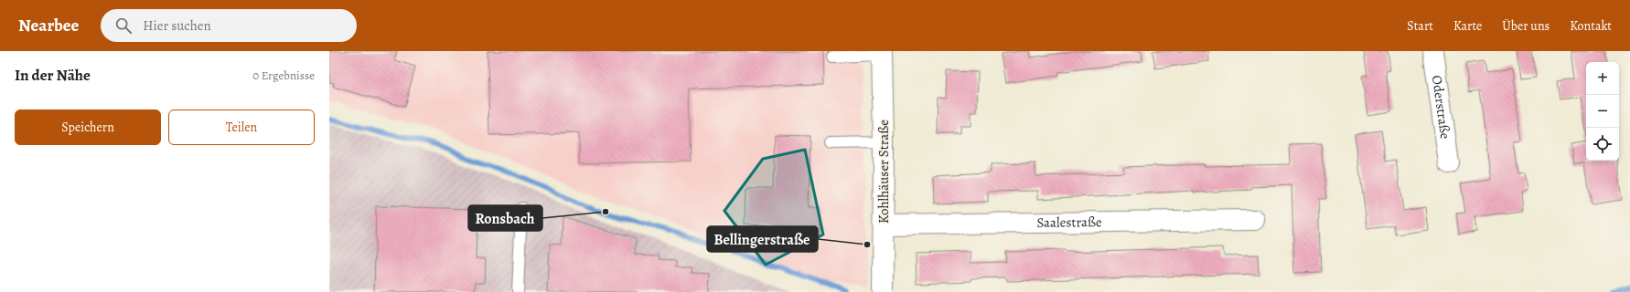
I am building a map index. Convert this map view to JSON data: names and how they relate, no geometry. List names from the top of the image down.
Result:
{
  "streets": {
    "street": ["Oderstraße", "Kohlhäuser Straße", "Saalestraße"]
  },
  "crossings": [
    ["Kohlhäuser Straße", "Saalestraße"]
  ],
  "places": ["Ronsbach", "Bellingerstraße"],
  "page": {
    "header": "Nearbee",
    "search": "Hier suchen",
    "nav": [
      "Start",
      "Karte",
      "Über uns",
      "Kontakt"
    ],
    "heading": ["In der Nähe", "0 Ergebnisse"],
    "map_buttons": ["+", "−"],
    "buttons": ["Speichern", "Teilen"]
  }
}
